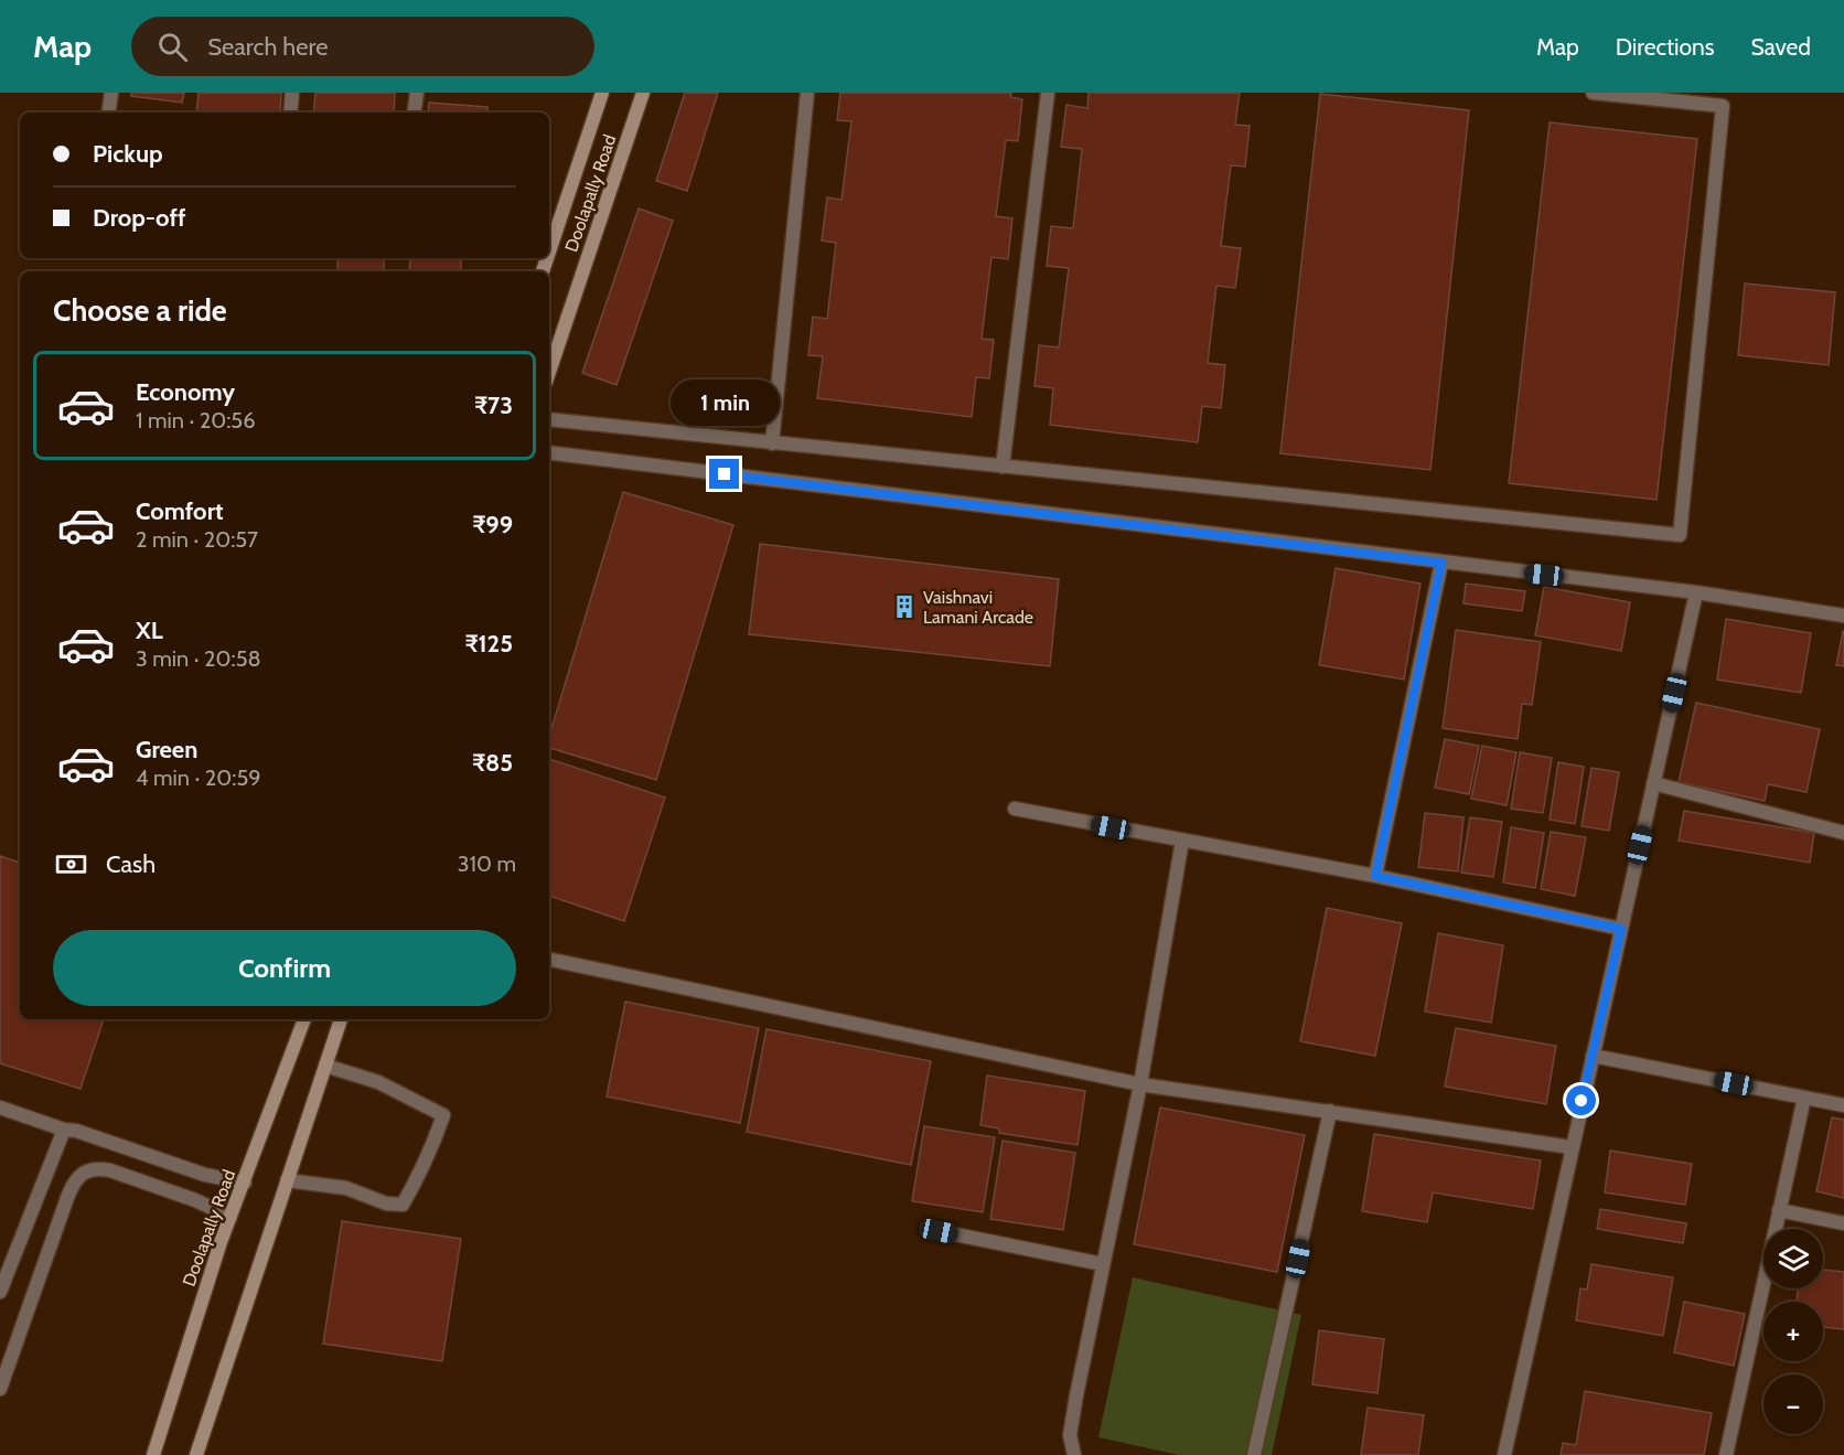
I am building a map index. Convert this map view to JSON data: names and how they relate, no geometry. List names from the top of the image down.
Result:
{
  "streets": {
    "main road": ["Doolapally Road"]
  },
  "places": {
    "building": ["Vaishnavi Lamani Arcade"]
  },
  "page": {
    "header": "Map",
    "search": "Search here",
    "nav": ["Map", "Directions", "Saved"],
    "banner": ["Pickup", "Drop-off"],
    "heading": "Choose a ride",
    "list": [
      {
        "name": "Economy",
        "note": "1 min · 20:56",
        "value": "₹73"
      },
      {
        "name": "Comfort",
        "note": "2 min · 20:57",
        "value": "₹99"
      },
      {
        "name": "XL",
        "note": "3 min · 20:58",
        "value": "₹125"
      },
      {
        "name": "Green",
        "note": "4 min · 20:59",
        "value": "₹85"
      }
    ],
    "bubble": "1 min",
    "pay": ["Cash", "310 m"],
    "buttons": "Confirm",
    "map_buttons": ["+", "−"]
  }
}
